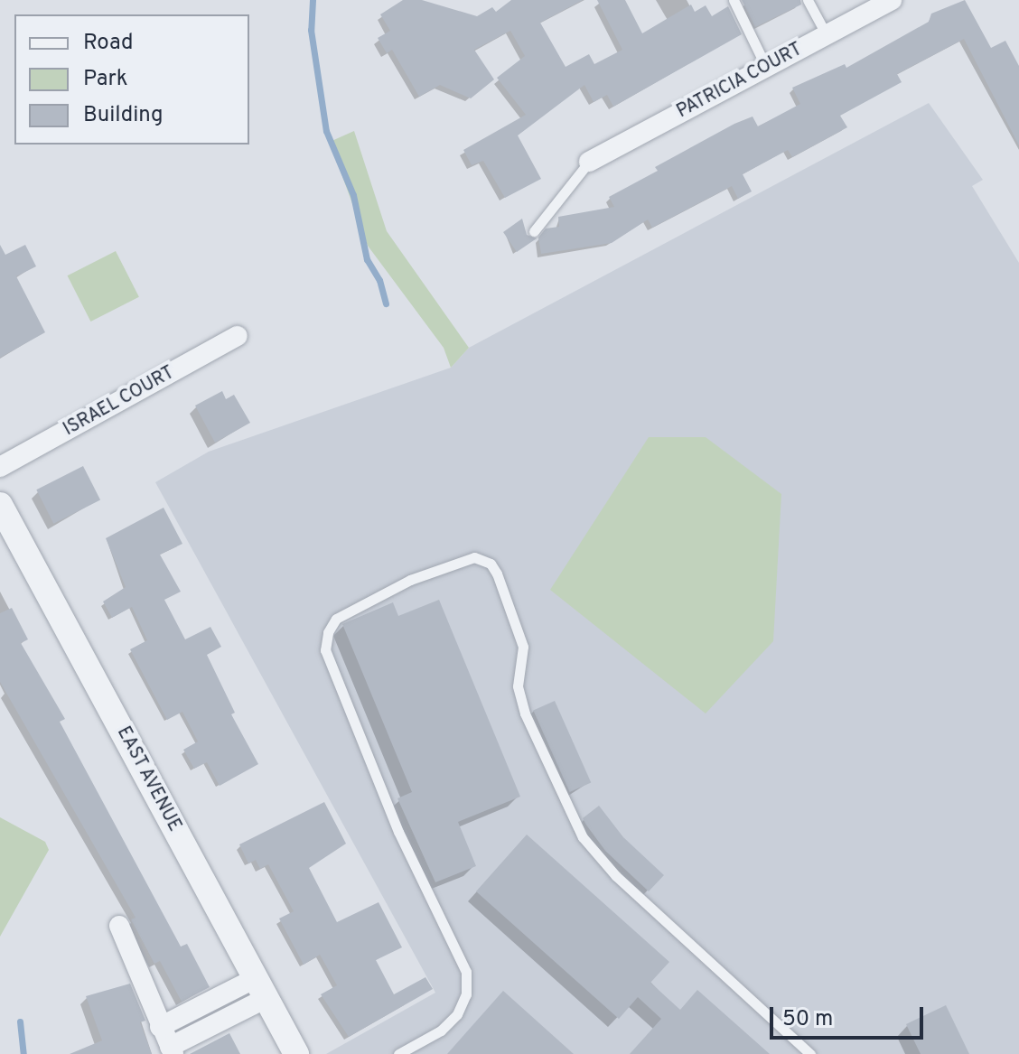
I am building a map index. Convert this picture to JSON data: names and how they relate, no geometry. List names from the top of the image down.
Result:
{
  "streets": {
    "street": ["PATRICIA COURT", "ISRAEL COURT", "EAST AVENUE"]
  },
  "legend": ["Road", "Park", "Building"],
  "scale_bar": "50 m"
}
